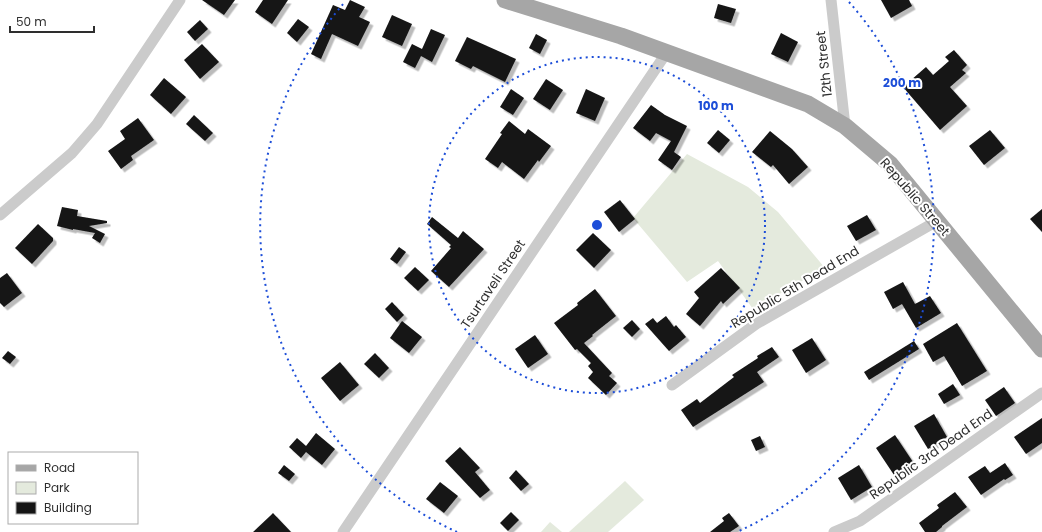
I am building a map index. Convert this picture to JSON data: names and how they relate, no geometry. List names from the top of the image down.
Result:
{
  "streets": {
    "main road": ["Republic Street"],
    "street": [
      "12th Street",
      "Tsurtaveli Street",
      "Republic 5th Dead End",
      "Republic 3rd Dead End"
    ]
  },
  "crossings": [
    ["12th Street", "Republic Street"],
    ["Republic Street", "Tsurtaveli Street"],
    ["Republic Street", "Republic 5th Dead End"]
  ],
  "legend": ["Road", "Park", "Building"],
  "scale_bar": "50 m",
  "rings": ["200 m", "100 m"]
}
